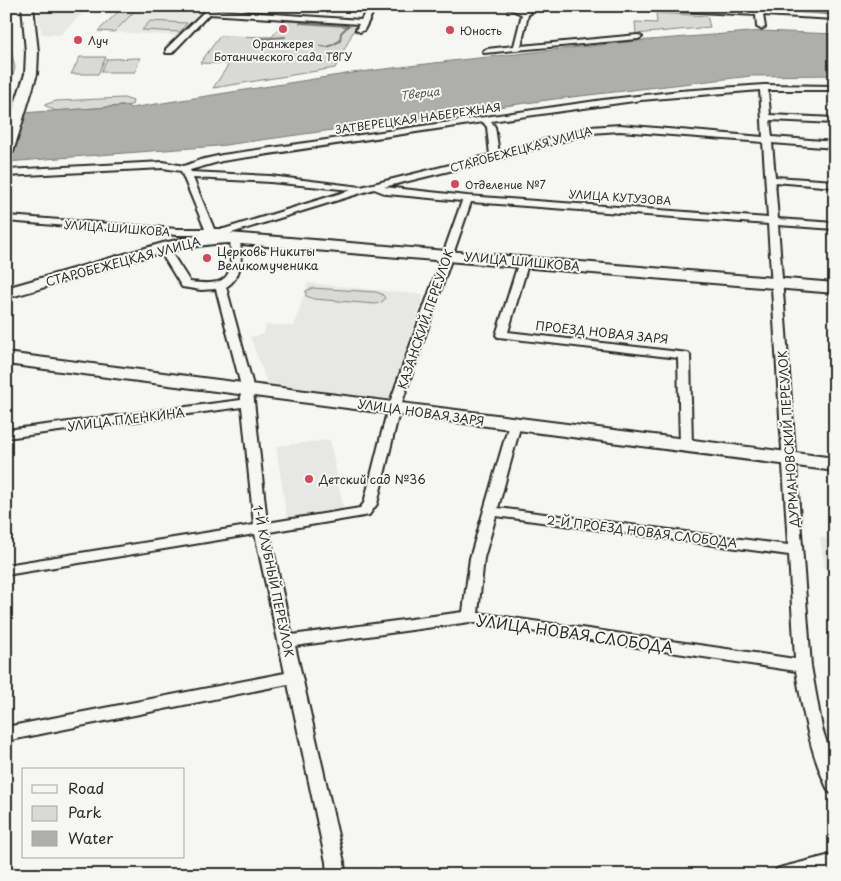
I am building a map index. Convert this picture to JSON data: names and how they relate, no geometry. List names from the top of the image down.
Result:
{
  "streets": {
    "main road": ["СТАРОБЕЖЕЦКАЯ УЛИЦА", "УЛИЦА ШИШКОВА", "УЛИЦА НОВАЯ ЗАРЯ"],
    "street": [
      "ЗАТВЕРЕЦКАЯ НАБЕРЕЖНАЯ",
      "УЛИЦА КУТУЗОВА",
      "КАЗАНСКИЙ ПЕРЕУЛОК",
      "ПРОЕЗД НОВАЯ ЗАРЯ",
      "УЛИЦА ПЛЕНКИНА",
      "ДУРМАНОВСКИЙ ПЕРЕУЛОК",
      "2-Й ПРОЕЗД НОВАЯ СЛОБОДА",
      "1-Й КЛУБНЫЙ ПЕРЕУЛОК",
      "УЛИЦА НОВАЯ СЛОБОДА"
    ]
  },
  "crossings": [
    ["ЗАТВЕРЕЦКАЯ НАБЕРЕЖНАЯ", "ДУРМАНОВСКИЙ ПЕРЕУЛОК"],
    ["СТАРОБЕЖЕЦКАЯ УЛИЦА", "УЛИЦА КУТУЗОВА"],
    ["СТАРОБЕЖЕЦКАЯ УЛИЦА", "УЛИЦА ШИШКОВА"],
    ["СТАРОБЕЖЕЦКАЯ УЛИЦА", "ДУРМАНОВСКИЙ ПЕРЕУЛОК"],
    ["УЛИЦА КУТУЗОВА", "КАЗАНСКИЙ ПЕРЕУЛОК"],
    ["УЛИЦА КУТУЗОВА", "ДУРМАНОВСКИЙ ПЕРЕУЛОК"],
    ["УЛИЦА ШИШКОВА", "КАЗАНСКИЙ ПЕРЕУЛОК"],
    ["УЛИЦА ШИШКОВА", "ПРОЕЗД НОВАЯ ЗАРЯ"],
    ["УЛИЦА ШИШКОВА", "ДУРМАНОВСКИЙ ПЕРЕУЛОК"],
    ["КАЗАНСКИЙ ПЕРЕУЛОК", "УЛИЦА НОВАЯ ЗАРЯ"],
    ["КАЗАНСКИЙ ПЕРЕУЛОК", "1-Й КЛУБНЫЙ ПЕРЕУЛОК"],
    ["ПРОЕЗД НОВАЯ ЗАРЯ", "УЛИЦА НОВАЯ ЗАРЯ"],
    ["УЛИЦА НОВАЯ ЗАРЯ", "УЛИЦА ПЛЕНКИНА"],
    ["УЛИЦА НОВАЯ ЗАРЯ", "ДУРМАНОВСКИЙ ПЕРЕУЛОК"],
    ["УЛИЦА НОВАЯ ЗАРЯ", "1-Й КЛУБНЫЙ ПЕРЕУЛОК"],
    ["УЛИЦА ПЛЕНКИНА", "1-Й КЛУБНЫЙ ПЕРЕУЛОК"],
    ["ДУРМАНОВСКИЙ ПЕРЕУЛОК", "2-Й ПРОЕЗД НОВАЯ СЛОБОДА"],
    ["ДУРМАНОВСКИЙ ПЕРЕУЛОК", "УЛИЦА НОВАЯ СЛОБОДА"],
    ["1-Й КЛУБНЫЙ ПЕРЕУЛОК", "УЛИЦА НОВАЯ СЛОБОДА"]
  ],
  "water": ["Тверца"],
  "places": [
    "Оранжерея Ботанического сада ТвГУ",
    "Юность",
    "Луч",
    "Отделение №7",
    "Церковь Никиты Великомученика",
    "Детский сад №36"
  ],
  "legend": ["Road", "Park", "Water"]
}
